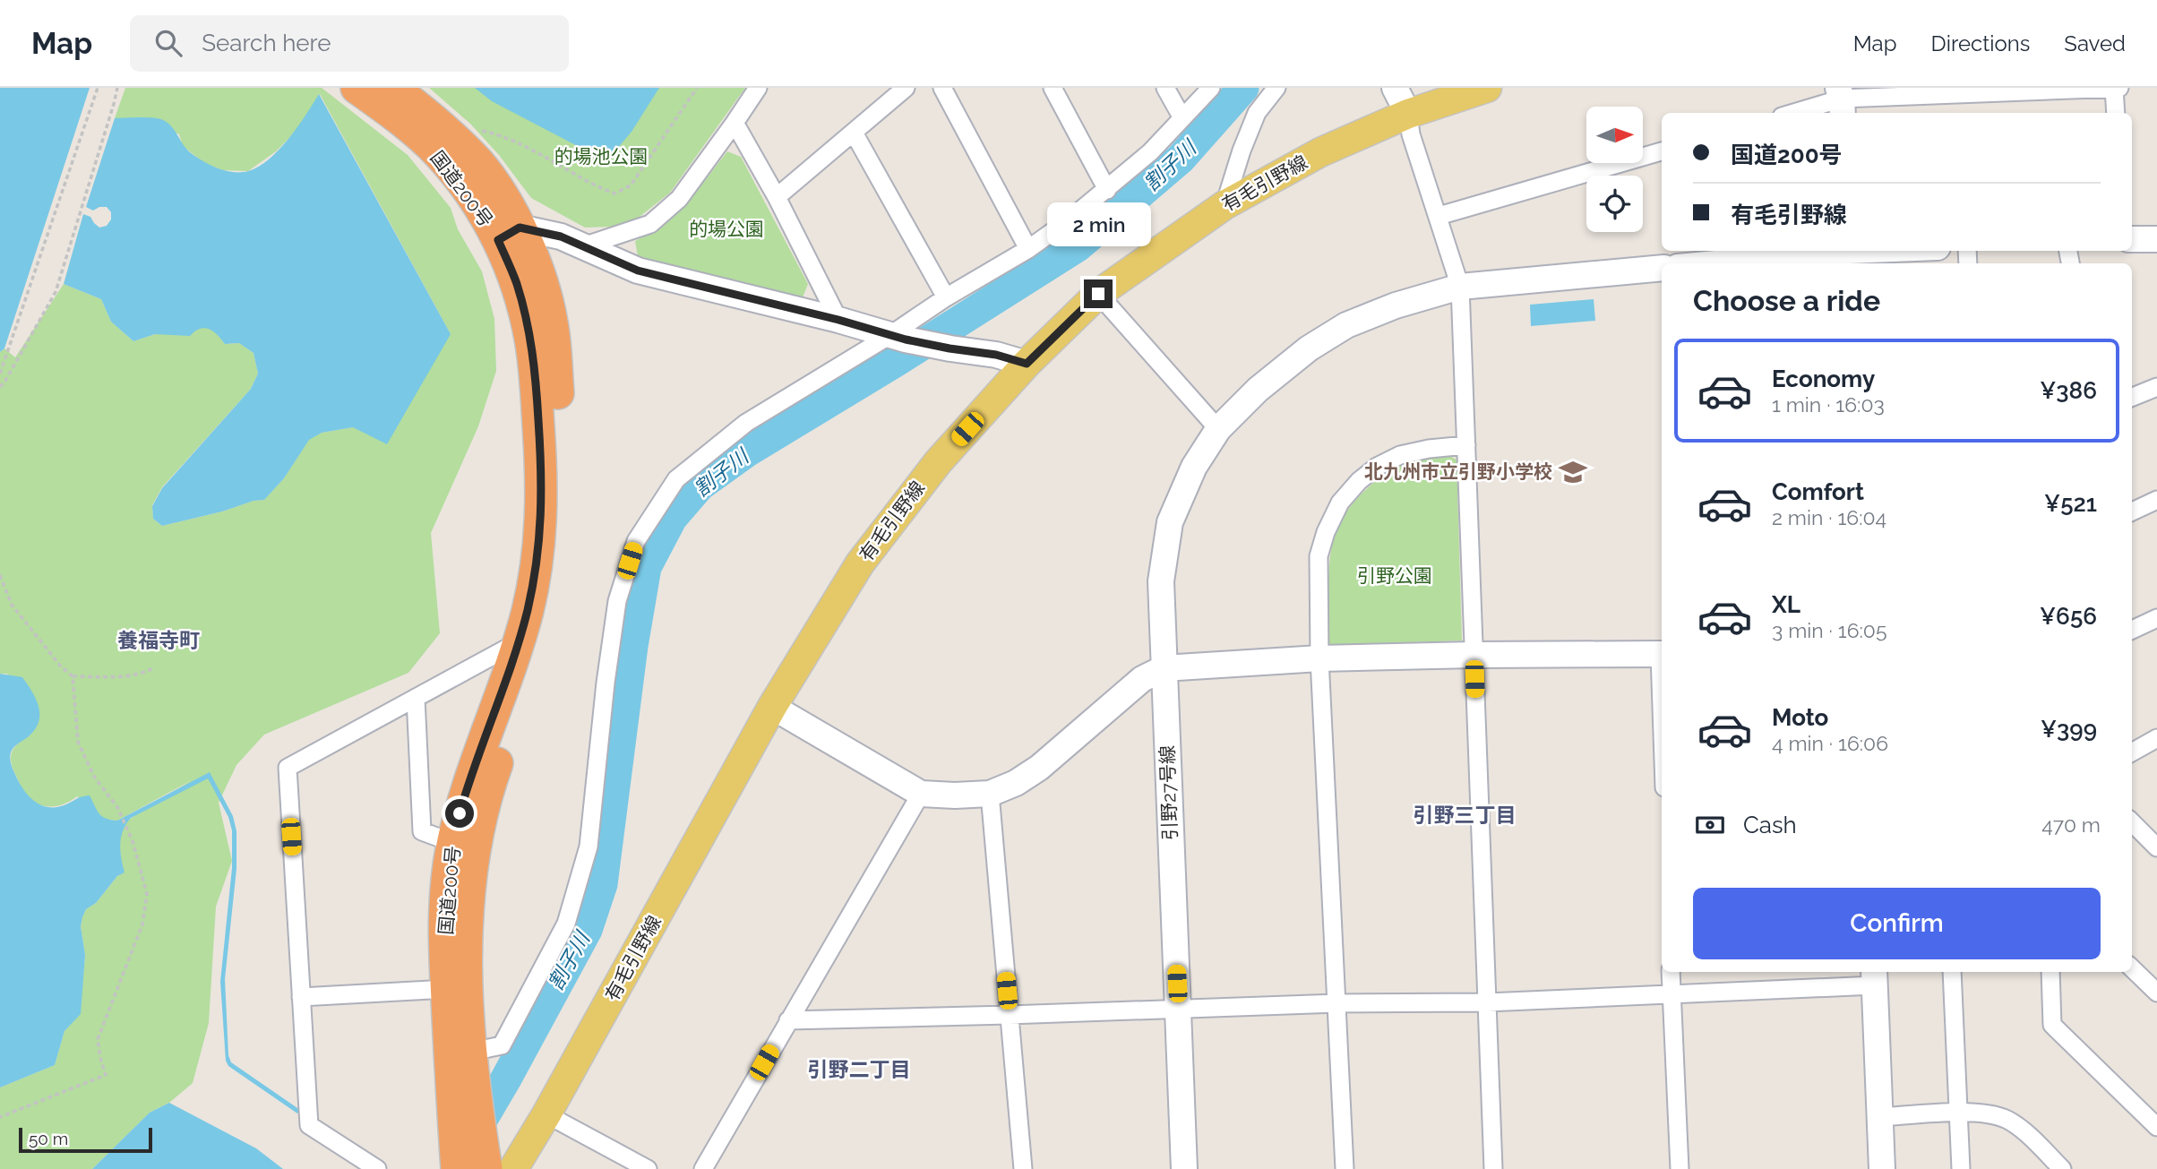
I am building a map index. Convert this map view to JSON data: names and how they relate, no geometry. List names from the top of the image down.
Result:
{
  "streets": {
    "highway": ["国道200号"],
    "main road": ["有毛引野線"],
    "street": ["引野27号線"]
  },
  "districts": ["養福寺町", "引野三丁目", "引野二丁目"],
  "water": ["割子川"],
  "parks": ["的場池公園", "的場公園", "引野公園"],
  "places": {
    "school or university": ["北九州市立引野小学校"]
  },
  "scale_bar": "50 m",
  "north": "right",
  "page": {
    "header": "Map",
    "search": "Search here",
    "nav": ["Map", "Directions", "Saved"],
    "banner": ["国道200号", "有毛引野線"],
    "bubble": "2 min",
    "heading": "Choose a ride",
    "list": [
      {
        "name": "Economy",
        "note": "1 min · 16:03",
        "value": "¥386"
      },
      {
        "name": "Comfort",
        "note": "2 min · 16:04",
        "value": "¥521"
      },
      {
        "name": "XL",
        "note": "3 min · 16:05",
        "value": "¥656"
      },
      {
        "name": "Moto",
        "note": "4 min · 16:06",
        "value": "¥399"
      }
    ],
    "pay": ["Cash", "470 m"],
    "buttons": "Confirm",
    "scale": "50 m"
  }
}
